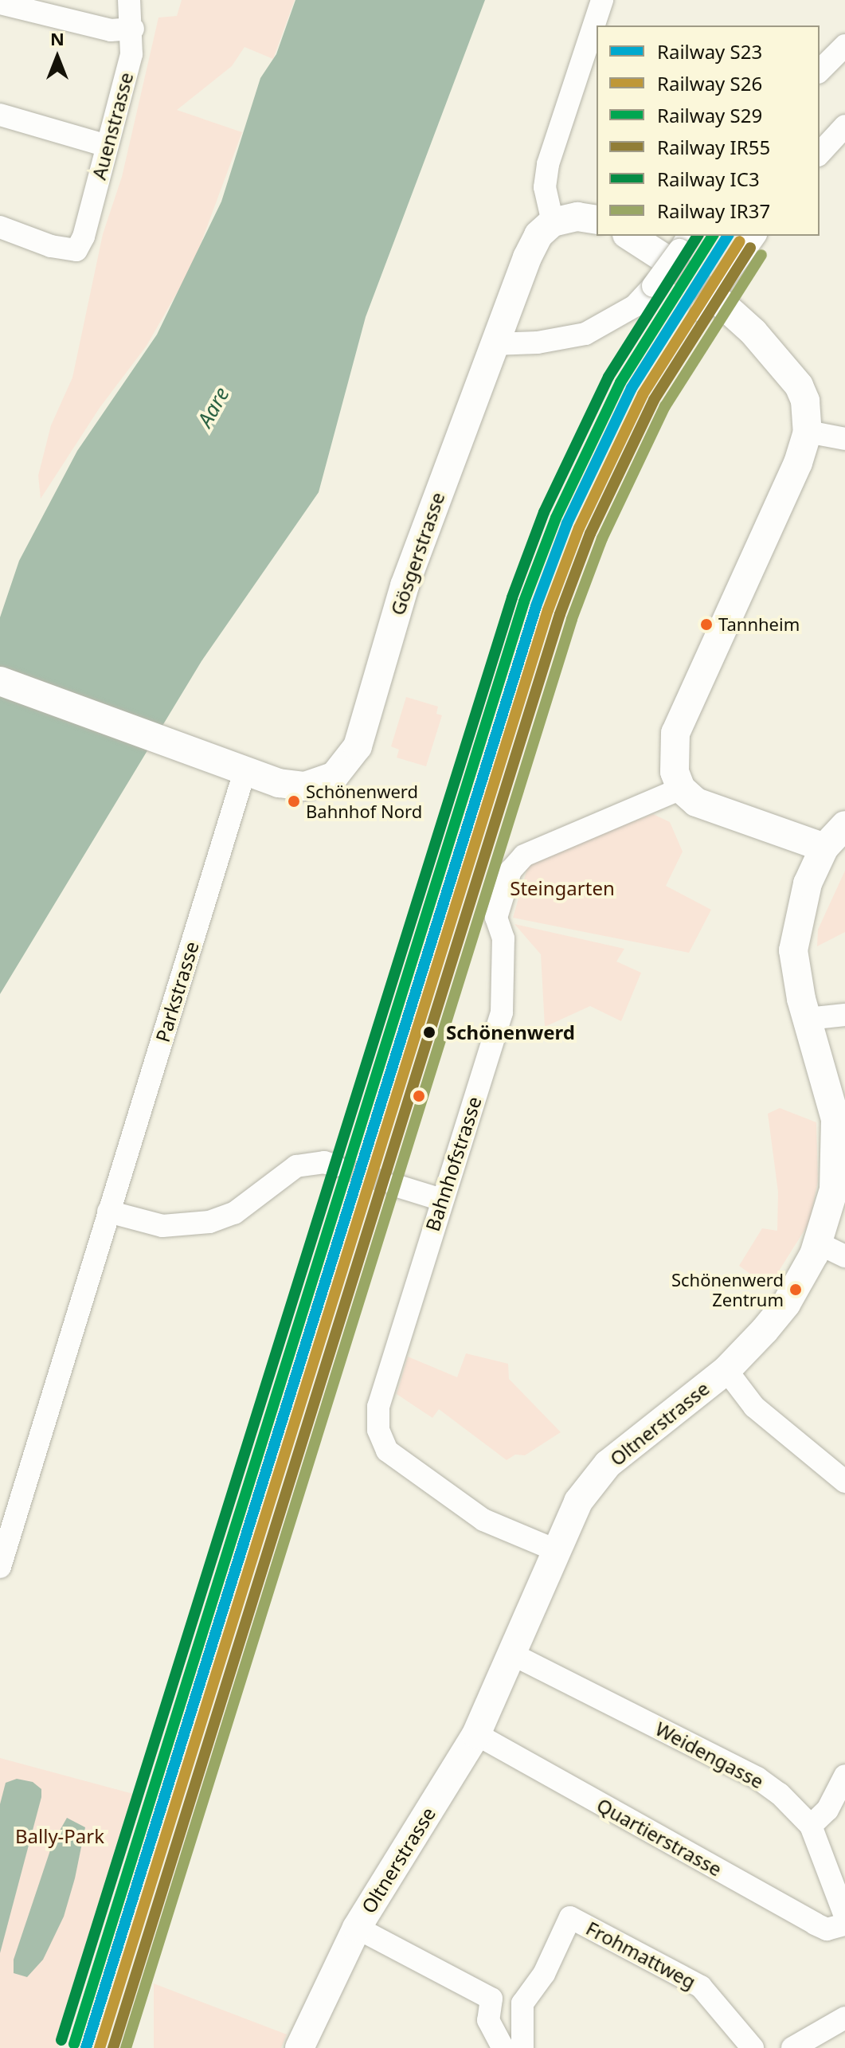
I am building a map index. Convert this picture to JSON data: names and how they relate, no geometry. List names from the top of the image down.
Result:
{
  "streets": {
    "main road": ["Gösgerstrasse", "Oltnerstrasse"],
    "street": [
      "Auenstrasse",
      "Parkstrasse",
      "Bahnhofstrasse",
      "Weidengasse",
      "Quartierstrasse",
      "Frohmattweg"
    ]
  },
  "crossings": [
    ["Gösgerstrasse", "Parkstrasse"],
    ["Bahnhofstrasse", "Oltnerstrasse"],
    ["Oltnerstrasse", "Weidengasse"],
    ["Oltnerstrasse", "Quartierstrasse"]
  ],
  "water": ["Aare"],
  "parks": ["Steingarten", "Bally-Park"],
  "places": [
    "Tannheim",
    "Schönenwerd Bahnhof Nord",
    "Schönenwerd",
    "Schönenwerd Zentrum"
  ],
  "lines": [
    "rail line S23",
    "rail line S29",
    "rail line IC3",
    "rail line S26",
    "rail line IR55",
    "rail line IR37"
  ],
  "legend": [
    "Railway S23",
    "Railway S26",
    "Railway S29",
    "Railway IR55",
    "Railway IC3",
    "Railway IR37"
  ],
  "north": "top"
}
